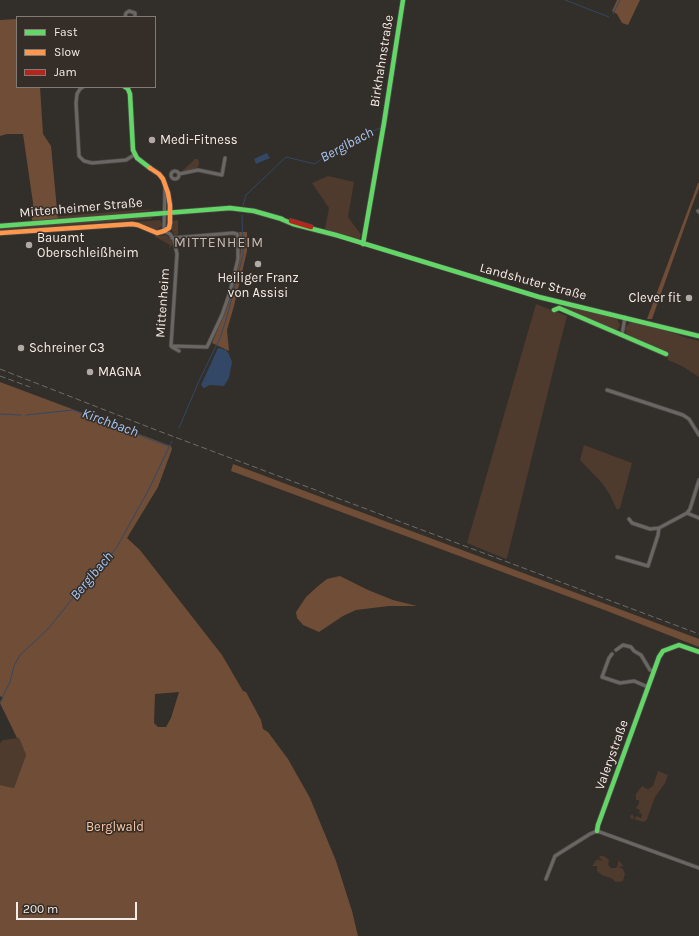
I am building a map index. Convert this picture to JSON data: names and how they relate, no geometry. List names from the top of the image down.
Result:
{
  "streets": {
    "street": [
      "Birkhahnstraße",
      "Mittenheimer Straße",
      "Landshuter Straße",
      "Mittenheim",
      "Valerystraße"
    ]
  },
  "crossings": [
    ["Birkhahnstraße", "Landshuter Straße"]
  ],
  "districts": ["MITTENHEIM"],
  "water": ["Berglbach", "Kirchbach"],
  "parks": ["Berglwald"],
  "places": [
    "Medi-Fitness",
    "Bauamt Oberschleißheim",
    "Heiliger Franz von Assisi",
    "Clever fit",
    "Schreiner C3",
    "MAGNA"
  ],
  "legend": ["Fast", "Slow", "Jam"],
  "scale_bar": "200 m"
}
